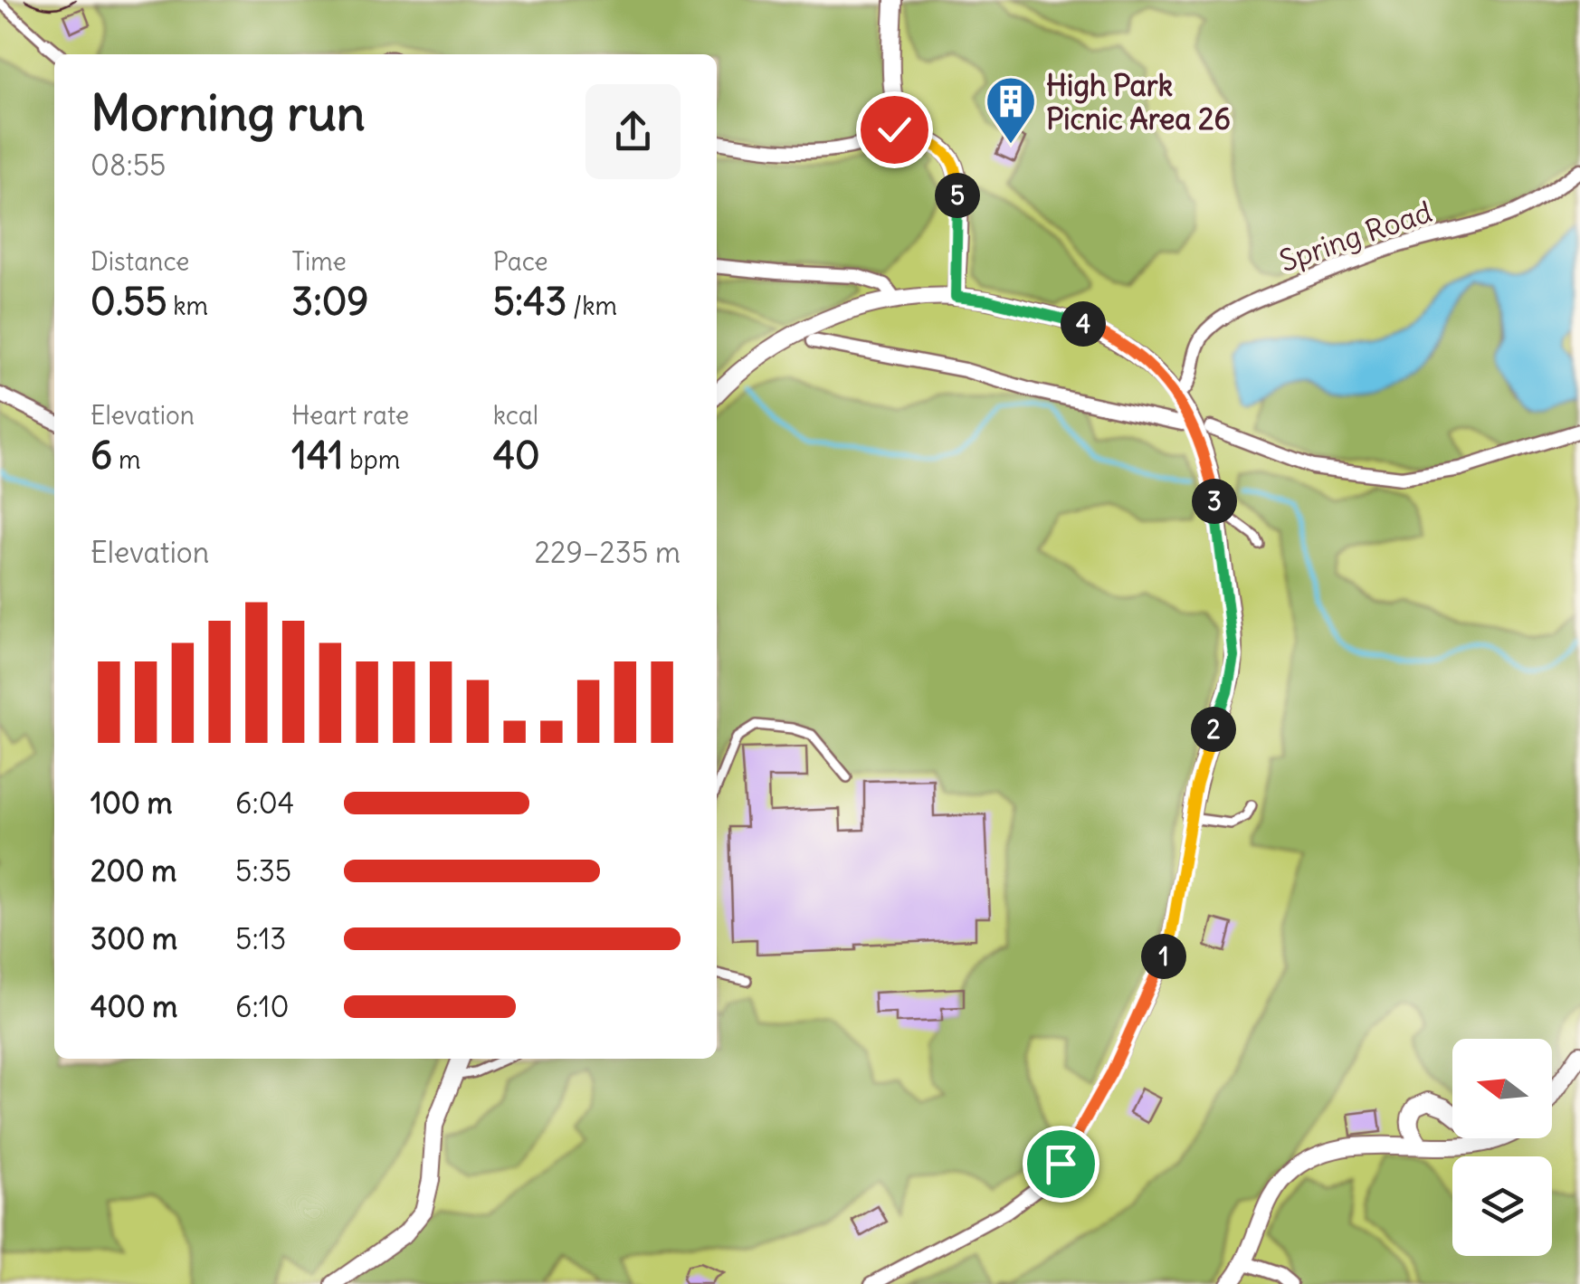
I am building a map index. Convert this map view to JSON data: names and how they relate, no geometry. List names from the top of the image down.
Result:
{
  "streets": {
    "street": ["Spring Road"]
  },
  "places": {
    "building": ["High Park Picnic Area 26"]
  },
  "north": "left",
  "page": {
    "heading": ["Morning run", "08:55"],
    "pins": [
      "5",
      "4",
      "3",
      "2",
      "1"
    ],
    "stats": [
      ["Distance", "0.55 km"],
      ["Time", "3:09"],
      ["Pace", "5:43 /km"],
      ["Elevation", "6 m"],
      ["Heart rate", "141 bpm"],
      ["kcal", "40"]
    ],
    "chart": ["Elevation", "229–235 m"],
    "list": [
      {
        "name": "100 m",
        "note": "6:04"
      },
      {
        "name": "200 m",
        "note": "5:35"
      },
      {
        "name": "300 m",
        "note": "5:13"
      },
      {
        "name": "400 m",
        "note": "6:10"
      }
    ]
  }
}
